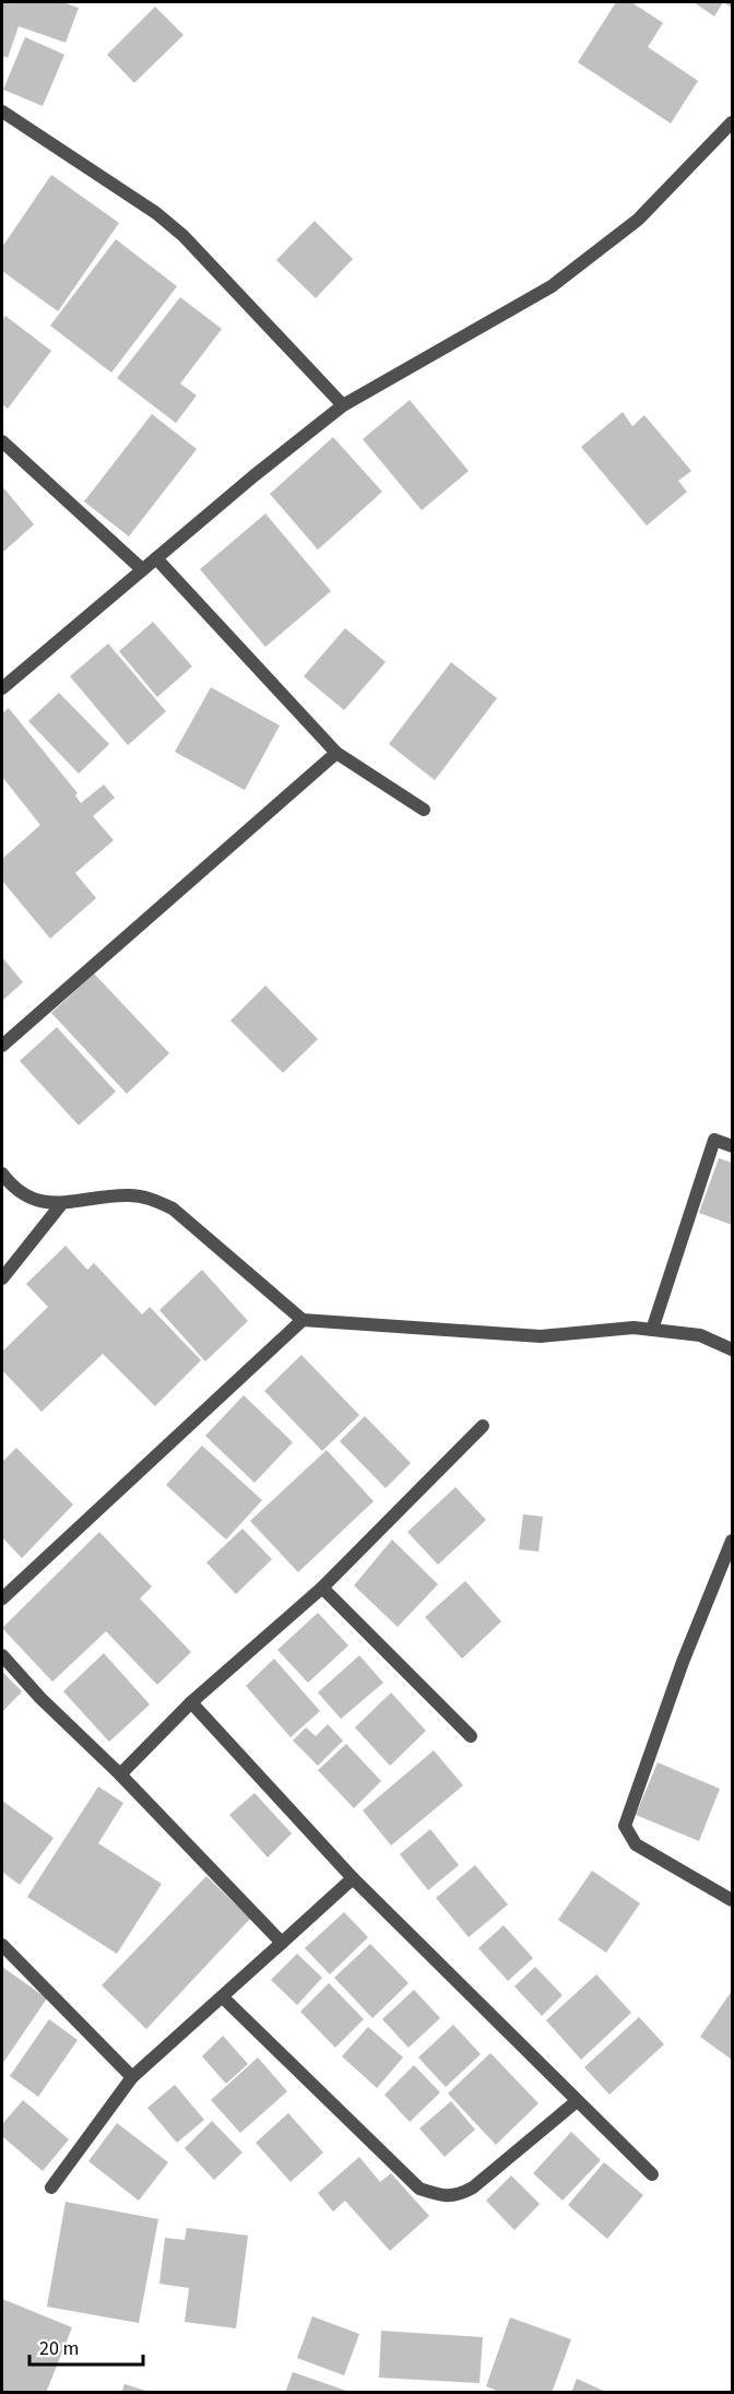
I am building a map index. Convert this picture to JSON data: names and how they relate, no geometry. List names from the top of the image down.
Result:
{
  "scale_bar": "20 m"
}
